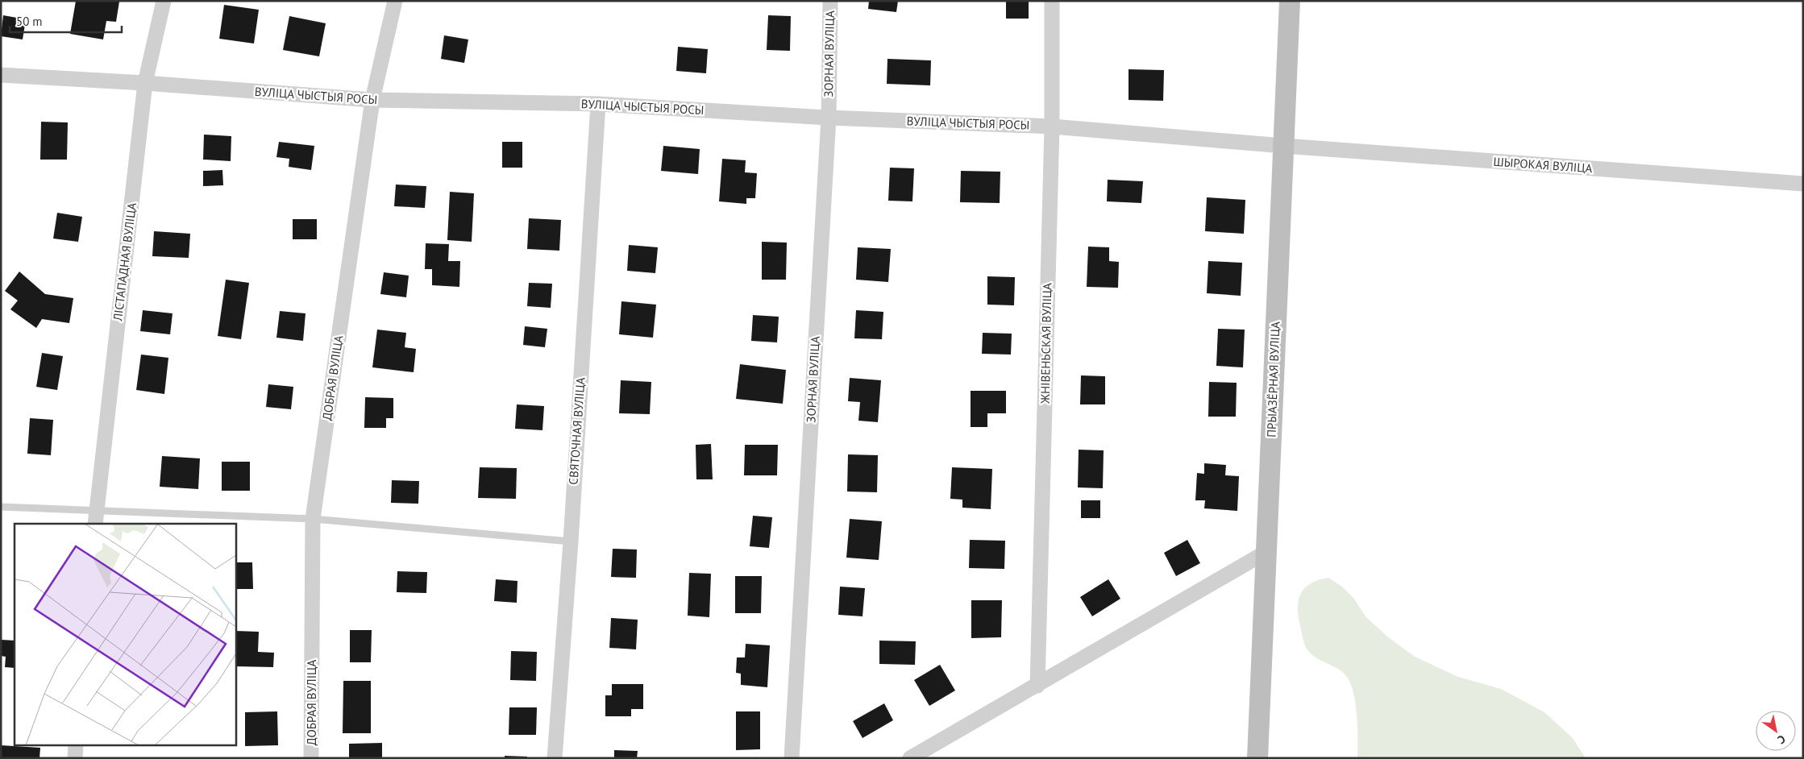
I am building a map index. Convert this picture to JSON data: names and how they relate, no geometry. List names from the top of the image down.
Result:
{
  "streets": {
    "street": [
      "ЗОРНАЯ ВУЛІЦА",
      "ВУЛІЦА ЧЫСТЫЯ РОСЫ",
      "ШЫРОКАЯ ВУЛІЦА",
      "ЛІСТАПАДНАЯ ВУЛІЦА",
      "ЖНІВЕНЬСКАЯ ВУЛІЦА",
      "ДОБРАЯ ВУЛІЦА",
      "ПРЫАЗЁРНАЯ ВУЛІЦА",
      "СВЯТОЧНАЯ ВУЛІЦА"
    ]
  },
  "crossings": [
    ["ЗОРНАЯ ВУЛІЦА", "ВУЛІЦА ЧЫСТЫЯ РОСЫ"],
    ["ВУЛІЦА ЧЫСТЫЯ РОСЫ", "ШЫРОКАЯ ВУЛІЦА"],
    ["ВУЛІЦА ЧЫСТЫЯ РОСЫ", "ЛІСТАПАДНАЯ ВУЛІЦА"],
    ["ВУЛІЦА ЧЫСТЫЯ РОСЫ", "ЖНІВЕНЬСКАЯ ВУЛІЦА"],
    ["ВУЛІЦА ЧЫСТЫЯ РОСЫ", "ДОБРАЯ ВУЛІЦА"],
    ["ВУЛІЦА ЧЫСТЫЯ РОСЫ", "ПРЫАЗЁРНАЯ ВУЛІЦА"],
    ["ВУЛІЦА ЧЫСТЫЯ РОСЫ", "СВЯТОЧНАЯ ВУЛІЦА"],
    ["ШЫРОКАЯ ВУЛІЦА", "ПРЫАЗЁРНАЯ ВУЛІЦА"]
  ],
  "scale_bar": "50 m",
  "north": "bottom right"
}
